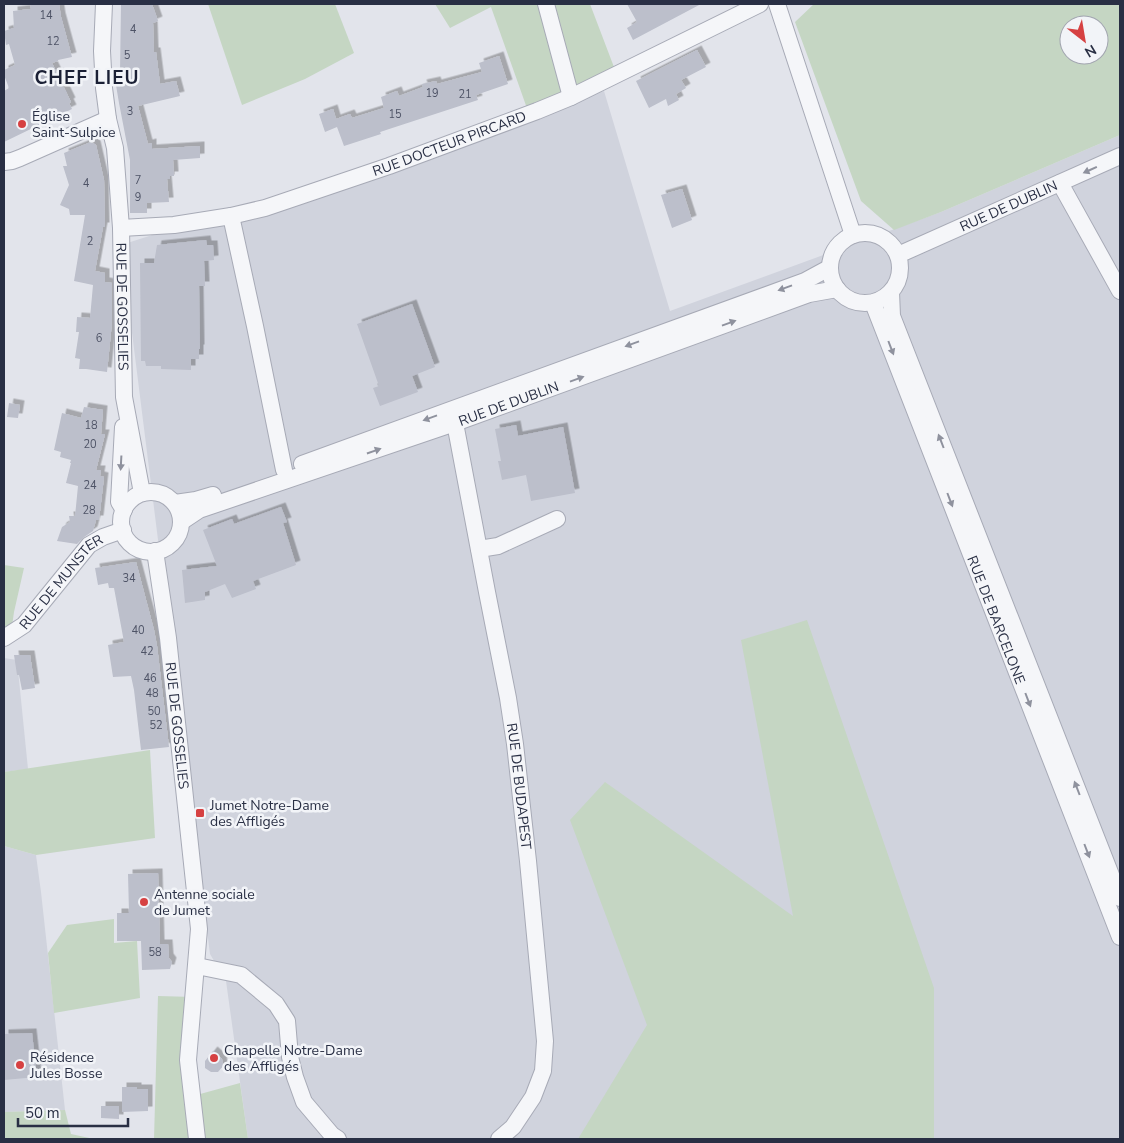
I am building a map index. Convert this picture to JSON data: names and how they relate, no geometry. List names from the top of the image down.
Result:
{
  "streets": {
    "street": [
      "RUE DOCTEUR PIRCARD",
      "RUE DE DUBLIN",
      "RUE DE GOSSELIES",
      "RUE DE MUNSTER",
      "RUE DE BARCELONE",
      "RUE DE BUDAPEST"
    ]
  },
  "crossings": [
    ["RUE DOCTEUR PIRCARD", "RUE DE GOSSELIES"],
    ["RUE DE DUBLIN", "RUE DE GOSSELIES"],
    ["RUE DE DUBLIN", "RUE DE MUNSTER"],
    ["RUE DE DUBLIN", "RUE DE BARCELONE"],
    ["RUE DE DUBLIN", "RUE DE BUDAPEST"],
    ["RUE DE GOSSELIES", "RUE DE MUNSTER"]
  ],
  "districts": ["CHEF LIEU"],
  "places": {
    "other": [
      "Église Saint-Sulpice",
      "Antenne sociale de Jumet",
      "Chapelle Notre-Dame des Affligés",
      "Résidence Jules Bosse"
    ],
    "transit": ["Jumet Notre-Dame des Affligés"]
  },
  "house_numbers": [
    "14",
    "4",
    "12",
    "5",
    "19",
    "21",
    "3",
    "15",
    "7",
    "4",
    "9",
    "2",
    "6",
    "18",
    "20",
    "24",
    "28",
    "34",
    "40",
    "42",
    "46",
    "48",
    "50",
    "52",
    "58"
  ],
  "scale_bar": "50 m",
  "north": "bottom right"
}
